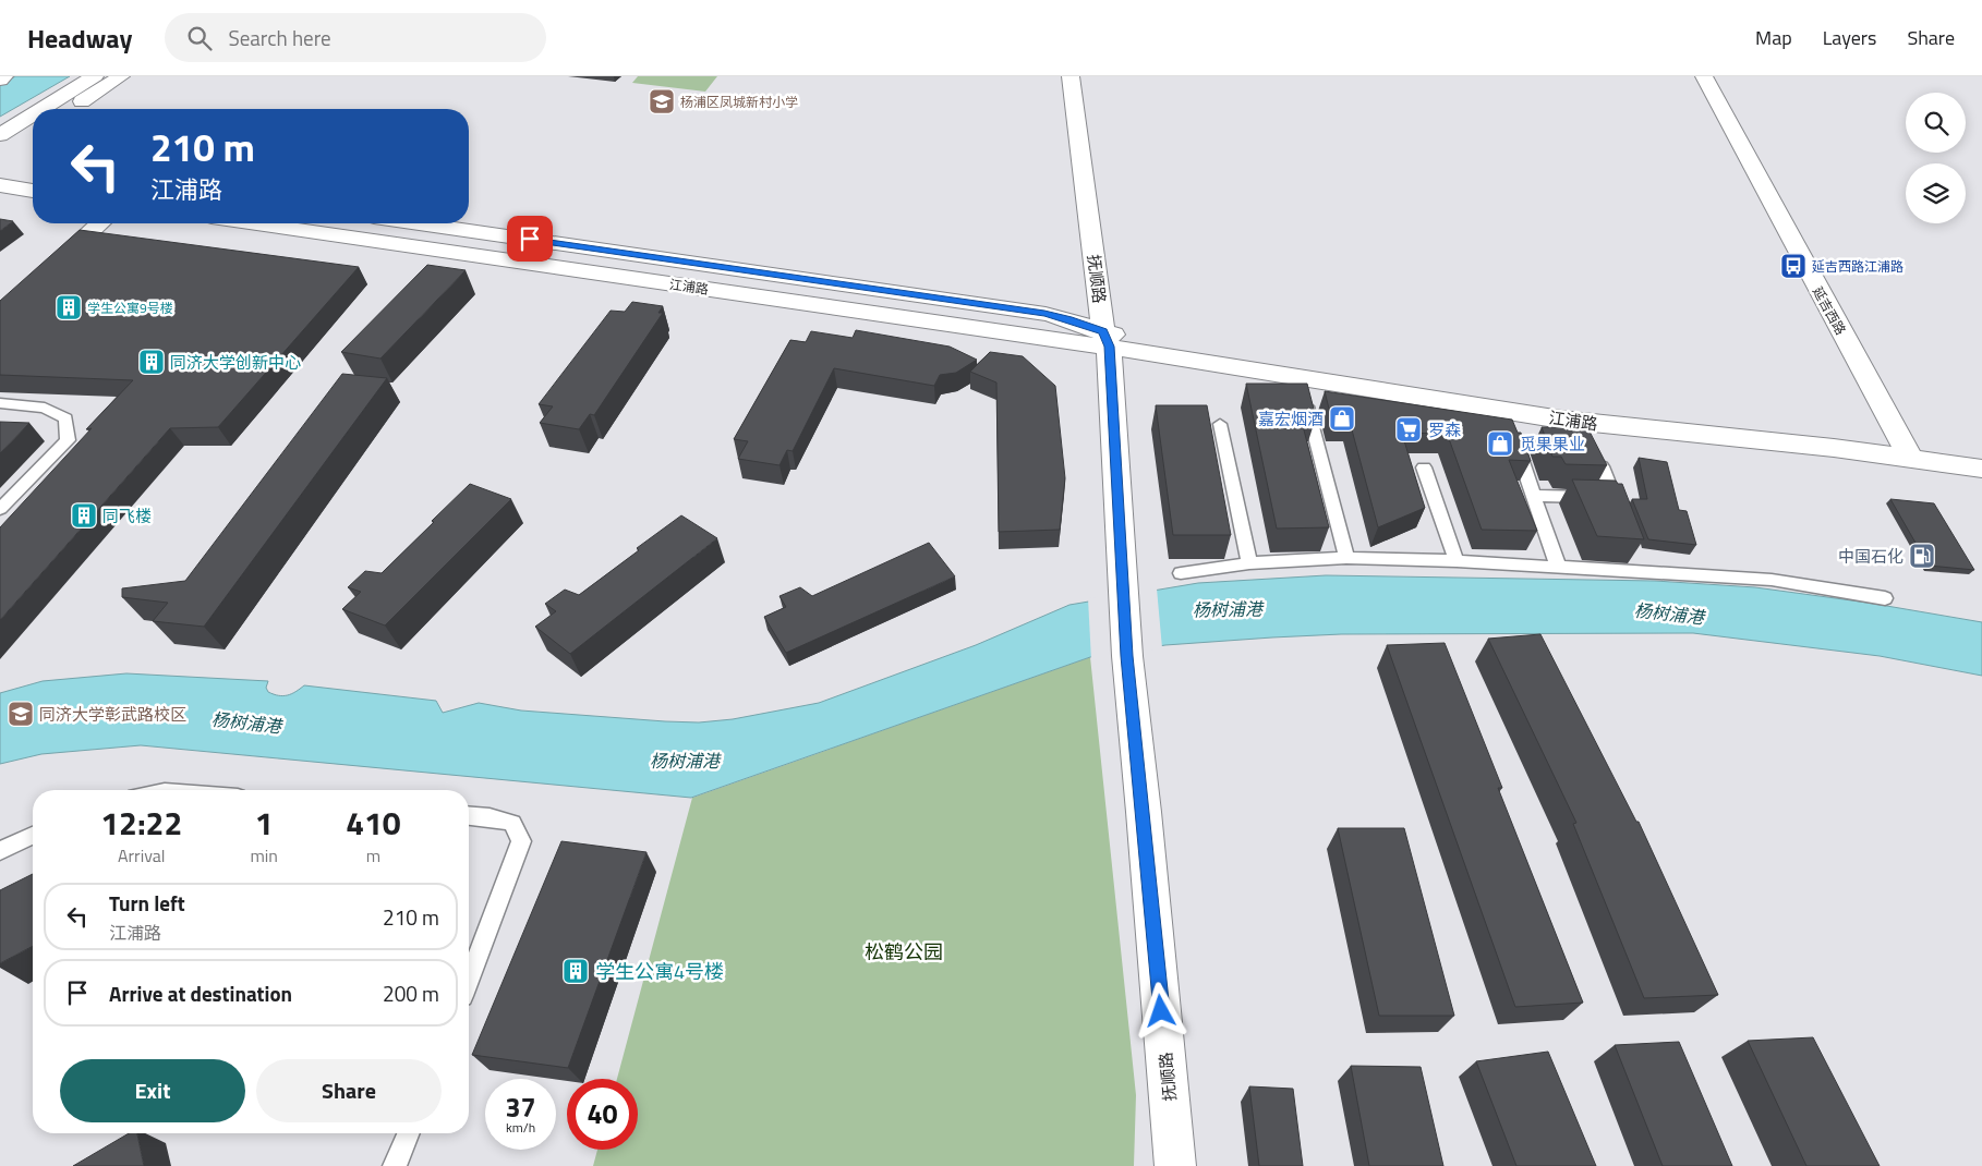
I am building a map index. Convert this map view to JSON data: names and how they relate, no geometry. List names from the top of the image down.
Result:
{
  "streets": {
    "main road": ["抚顺路", "江浦路", "延吉西路"]
  },
  "crossings": [
    ["抚顺路", "江浦路"],
    ["江浦路", "延吉西路"]
  ],
  "water": ["杨树浦港"],
  "parks": ["松鹤公园"],
  "places": {
    "school or university": ["杨浦区凤城新村小学", "同济大学彰武路校区"],
    "bus stop": ["延吉西路江浦路"],
    "building": [
      "学生公寓9号楼",
      "同济大学创新中心",
      "同飞楼",
      "学生公寓4号楼"
    ],
    "shop": ["嘉宏烟酒", "觅果果业"],
    "supermarket": ["罗森"],
    "fuel station": ["中国石化"]
  },
  "page": {
    "header": "Headway",
    "search": "Search here",
    "nav": ["Map", "Layers", "Share"],
    "turn": ["210 m", "江浦路"],
    "eta": [
      "12:22",
      "Arrival",
      "1",
      "min",
      "410",
      "m"
    ],
    "list": [
      {
        "name": "Turn left",
        "note": "江浦路",
        "value": "210 m"
      },
      {
        "name": "Arrive at destination",
        "value": "200 m"
      }
    ],
    "buttons": ["Exit", "Share"],
    "speed": "37 km/h",
    "limit": "40"
  }
}
